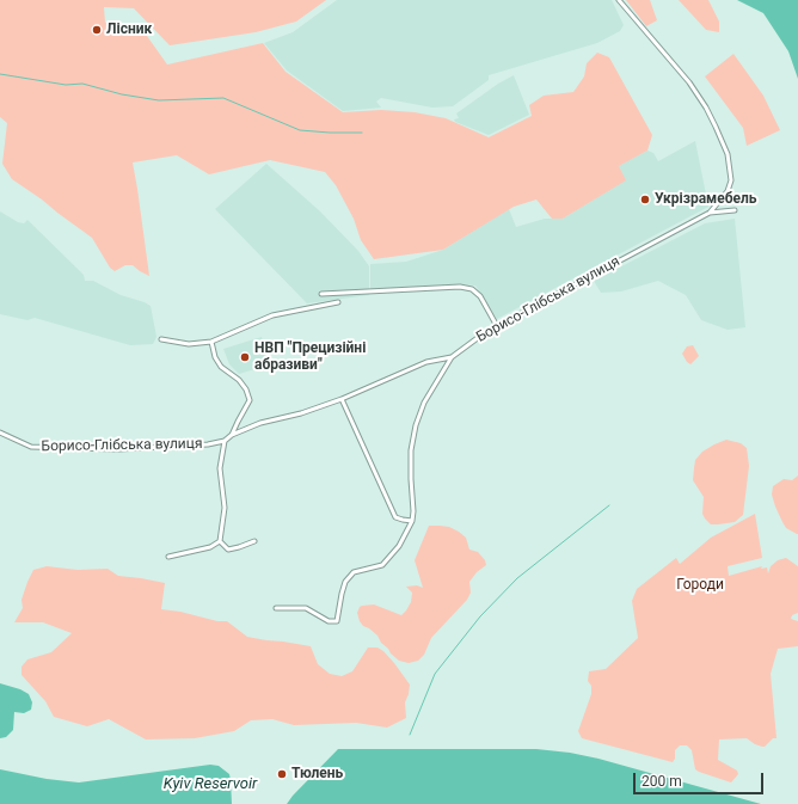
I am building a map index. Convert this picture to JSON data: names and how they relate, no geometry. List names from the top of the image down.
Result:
{
  "streets": {
    "street": ["Борисо-Глібська вулиця"]
  },
  "water": ["Kyiv Reservoir"],
  "parks": ["Городи"],
  "places": [
    "Лісник",
    "Укрізрамебель",
    "НВП \"Прецизійні абразиви\"",
    "Тюлень"
  ],
  "scale_bar": "200 m"
}
